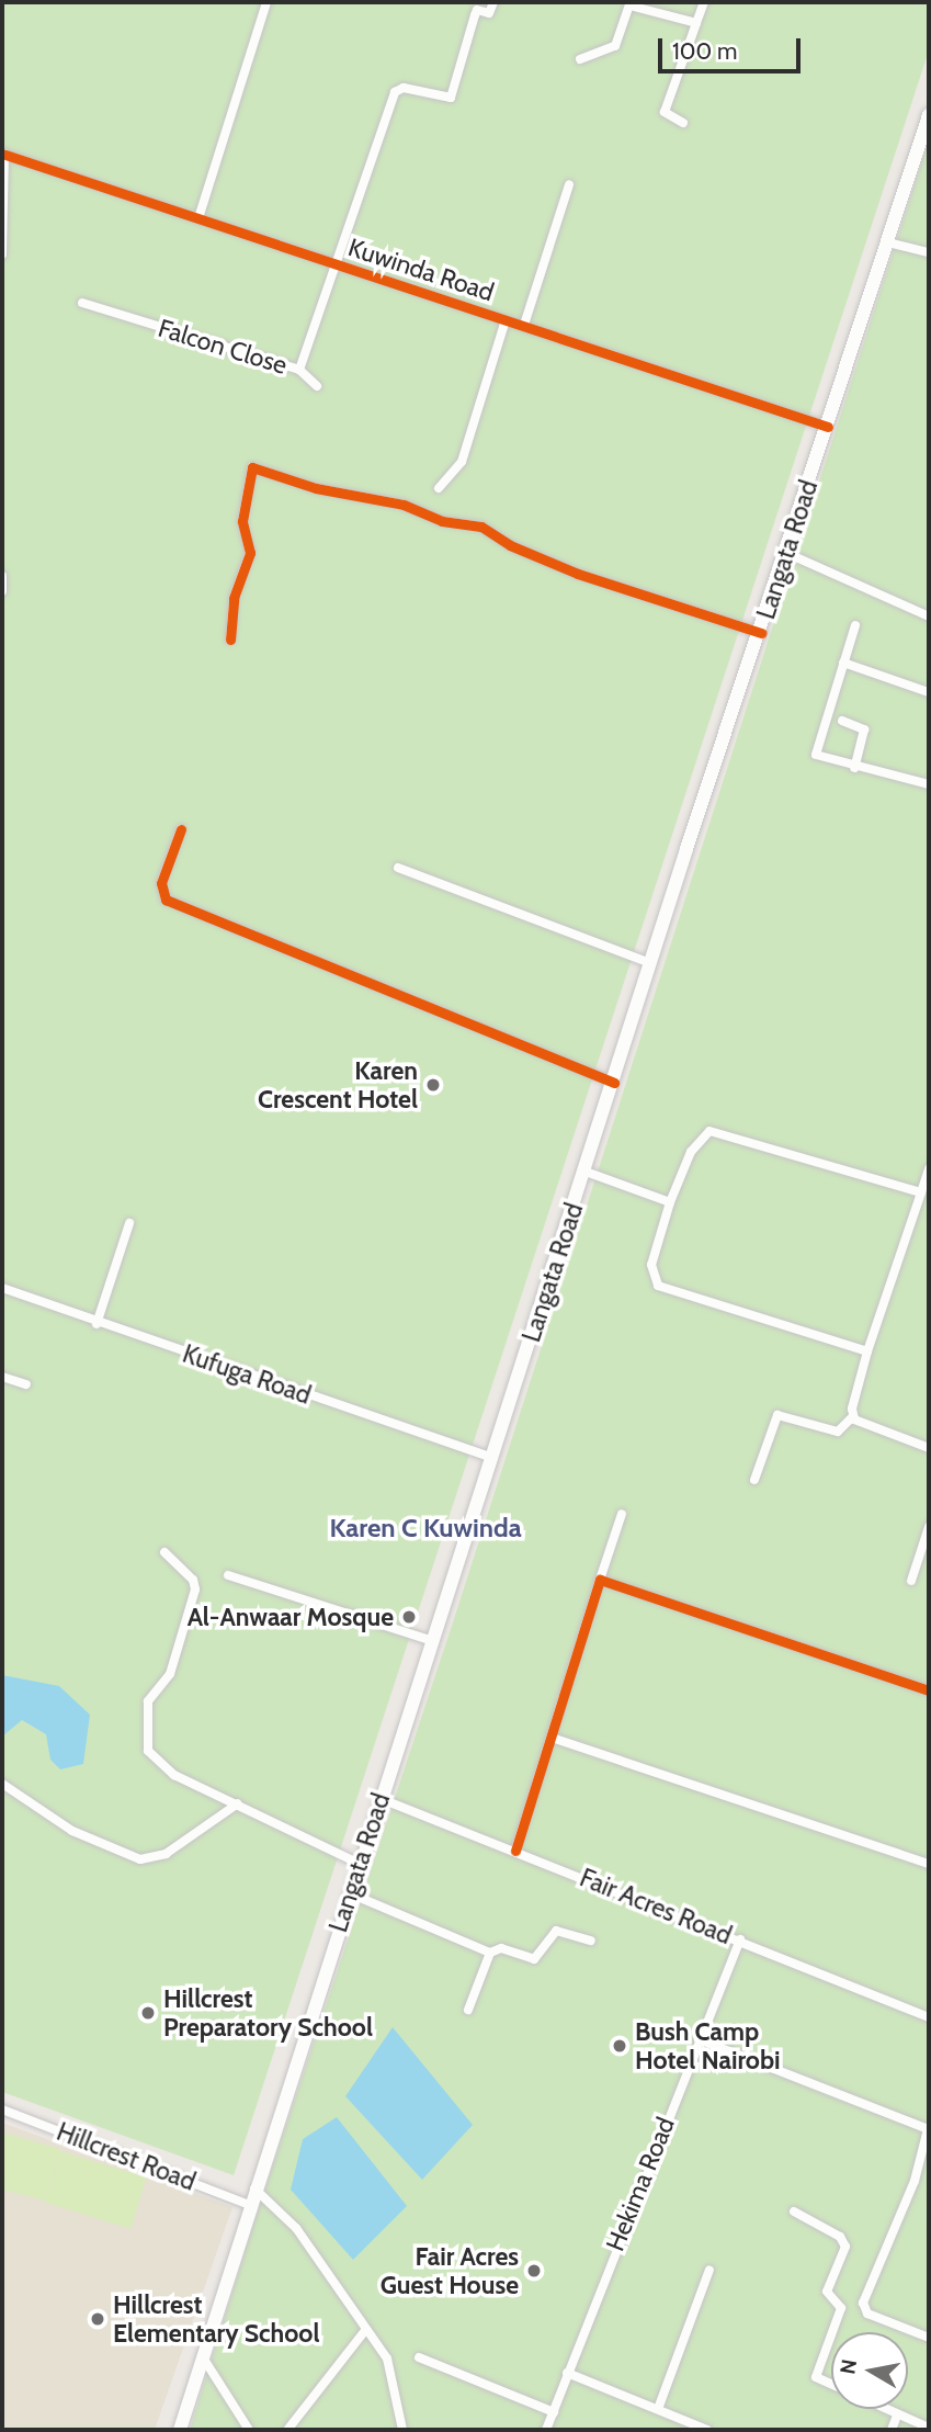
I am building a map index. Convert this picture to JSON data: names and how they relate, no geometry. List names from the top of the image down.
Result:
{
  "streets": {
    "main road": ["Langata Road"],
    "street": [
      "Kuwinda Road",
      "Falcon Close",
      "Kufuga Road",
      "Fair Acres Road",
      "Hillcrest Road",
      "Hekima Road"
    ]
  },
  "crossings": [
    ["Kuwinda Road", "Falcon Close"],
    ["Kuwinda Road", "Langata Road"],
    ["Langata Road", "Kufuga Road"],
    ["Langata Road", "Fair Acres Road"],
    ["Langata Road", "Hillcrest Road"],
    ["Fair Acres Road", "Hekima Road"]
  ],
  "districts": ["Karen C Kuwinda"],
  "places": [
    "Karen Crescent Hotel",
    "Al-Anwaar Mosque",
    "Hillcrest Preparatory School",
    "Bush Camp Hotel Nairobi",
    "Fair Acres Guest House",
    "Hillcrest Elementary School"
  ],
  "scale_bar": "100 m",
  "north": "left"
}
